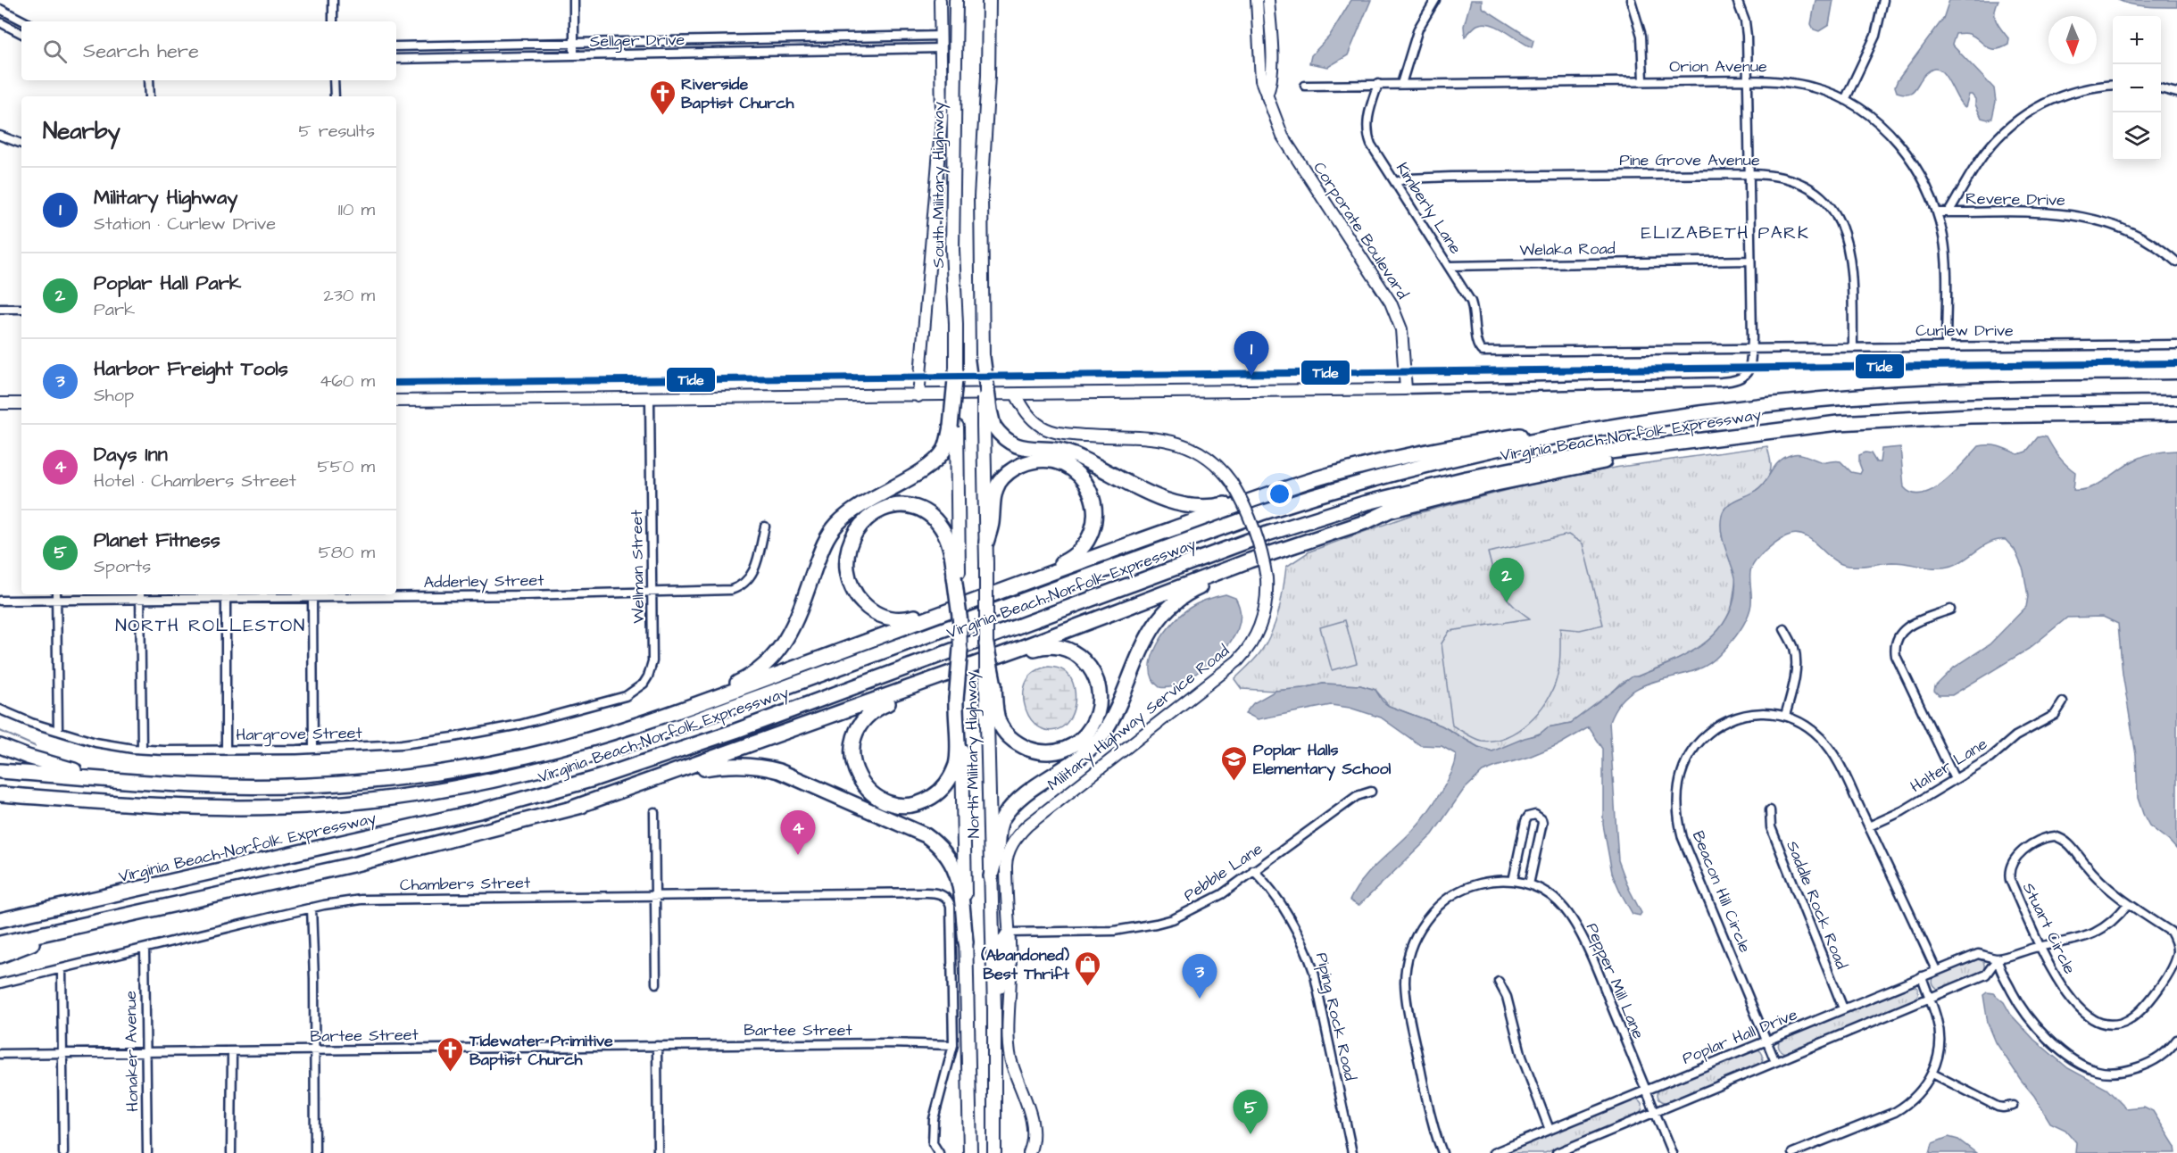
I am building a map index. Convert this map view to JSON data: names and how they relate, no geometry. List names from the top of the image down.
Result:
{
  "streets": {
    "highway": ["Virginia Beach-Norfolk Expressway"],
    "main road": ["South Military Highway", "North Military Highway"],
    "street": [
      "Sellger Drive",
      "Orion Avenue",
      "Pine Grove Avenue",
      "Revere Drive",
      "Kimberly Lane",
      "Corporate Boulevard",
      "Welaka Road",
      "Curlew Drive",
      "Wellman Street",
      "Adderley Street",
      "Military Highway Service Road",
      "Hargrove Street",
      "Halter Lane",
      "Pebble Lane",
      "Chambers Street",
      "Beacon Hill Circle",
      "Saddle Rock Road",
      "Stuart Circle",
      "Pepper Mill Lane",
      "Piping Rock Road",
      "Bartee Street",
      "Poplar Hall Drive",
      "Honaker Avenue"
    ]
  },
  "crossings": [
    ["Orion Avenue", "Revere Drive"],
    ["Orion Avenue", "Kimberly Lane"],
    ["Orion Avenue", "Curlew Drive"],
    ["Pine Grove Avenue", "Kimberly Lane"],
    ["Pine Grove Avenue", "Curlew Drive"],
    ["Kimberly Lane", "Welaka Road"],
    ["Kimberly Lane", "Curlew Drive"],
    ["Wellman Street", "Adderley Street"],
    ["Wellman Street", "Hargrove Street"],
    ["Military Highway Service Road", "Pebble Lane"],
    ["Halter Lane", "Beacon Hill Circle"],
    ["Pebble Lane", "Piping Rock Road"],
    ["Chambers Street", "Bartee Street"],
    ["Chambers Street", "Honaker Avenue"],
    ["Beacon Hill Circle", "Poplar Hall Drive"],
    ["Saddle Rock Road", "Poplar Hall Drive"],
    ["Stuart Circle", "Poplar Hall Drive"],
    ["Pepper Mill Lane", "Poplar Hall Drive"],
    ["Bartee Street", "Honaker Avenue"]
  ],
  "districts": ["ELIZABETH PARK", "NORTH ROLLESTON"],
  "places": {
    "church": ["Riverside Baptist Church", "Tidewater Primitive Baptist Church"],
    "school or university": ["Poplar Halls Elementary School"],
    "shop": ["(Abandoned) Best Thrift"]
  },
  "lines": ["transit line Tide"],
  "north": "bottom",
  "page": {
    "map_buttons": ["+", "−"],
    "search": "Search here",
    "heading": ["Nearby", "5 results"],
    "list": [
      {
        "mark": "1",
        "name": "Military Highway",
        "note": "Station · Curlew Drive",
        "value": "110 m"
      },
      {
        "mark": "2",
        "name": "Poplar Hall Park",
        "note": "Park",
        "value": "230 m"
      },
      {
        "mark": "3",
        "name": "Harbor Freight Tools",
        "note": "Shop",
        "value": "460 m"
      },
      {
        "mark": "4",
        "name": "Days Inn",
        "note": "Hotel · Chambers Street",
        "value": "550 m"
      },
      {
        "mark": "5",
        "name": "Planet Fitness",
        "note": "Sports",
        "value": "580 m"
      }
    ],
    "pins": [
      "1",
      "2",
      "4",
      "3",
      "5"
    ]
  }
}
